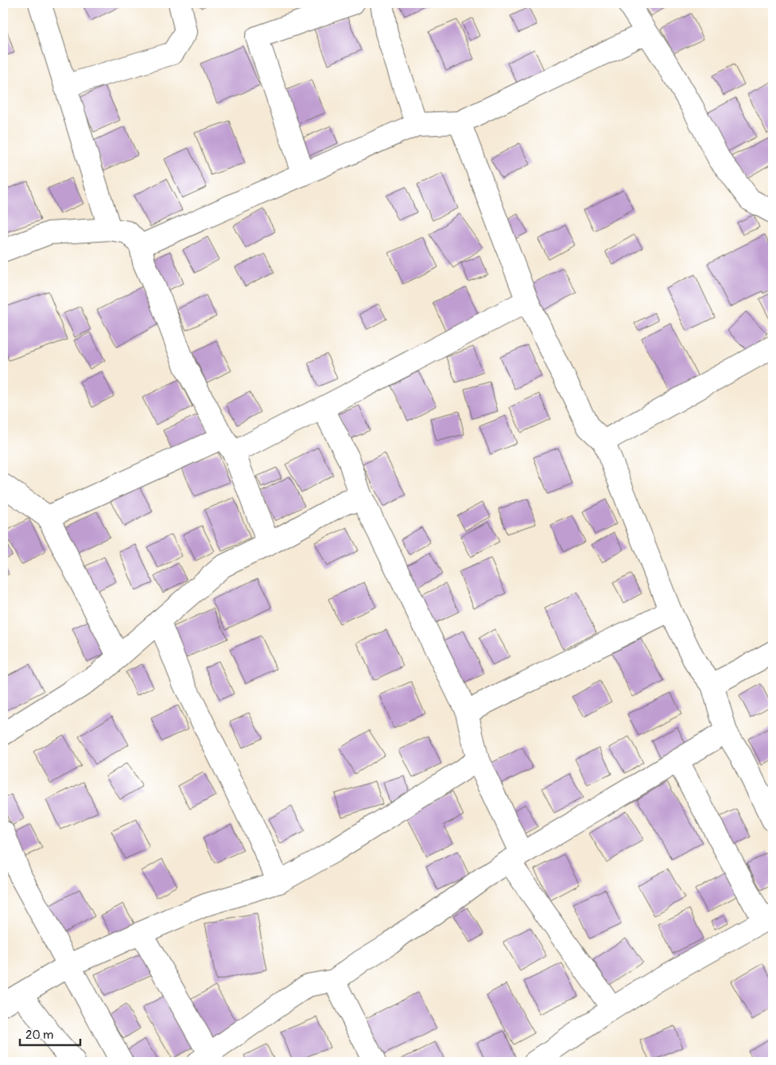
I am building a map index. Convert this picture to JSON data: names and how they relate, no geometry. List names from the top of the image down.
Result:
{
  "scale_bar": "20 m"
}
